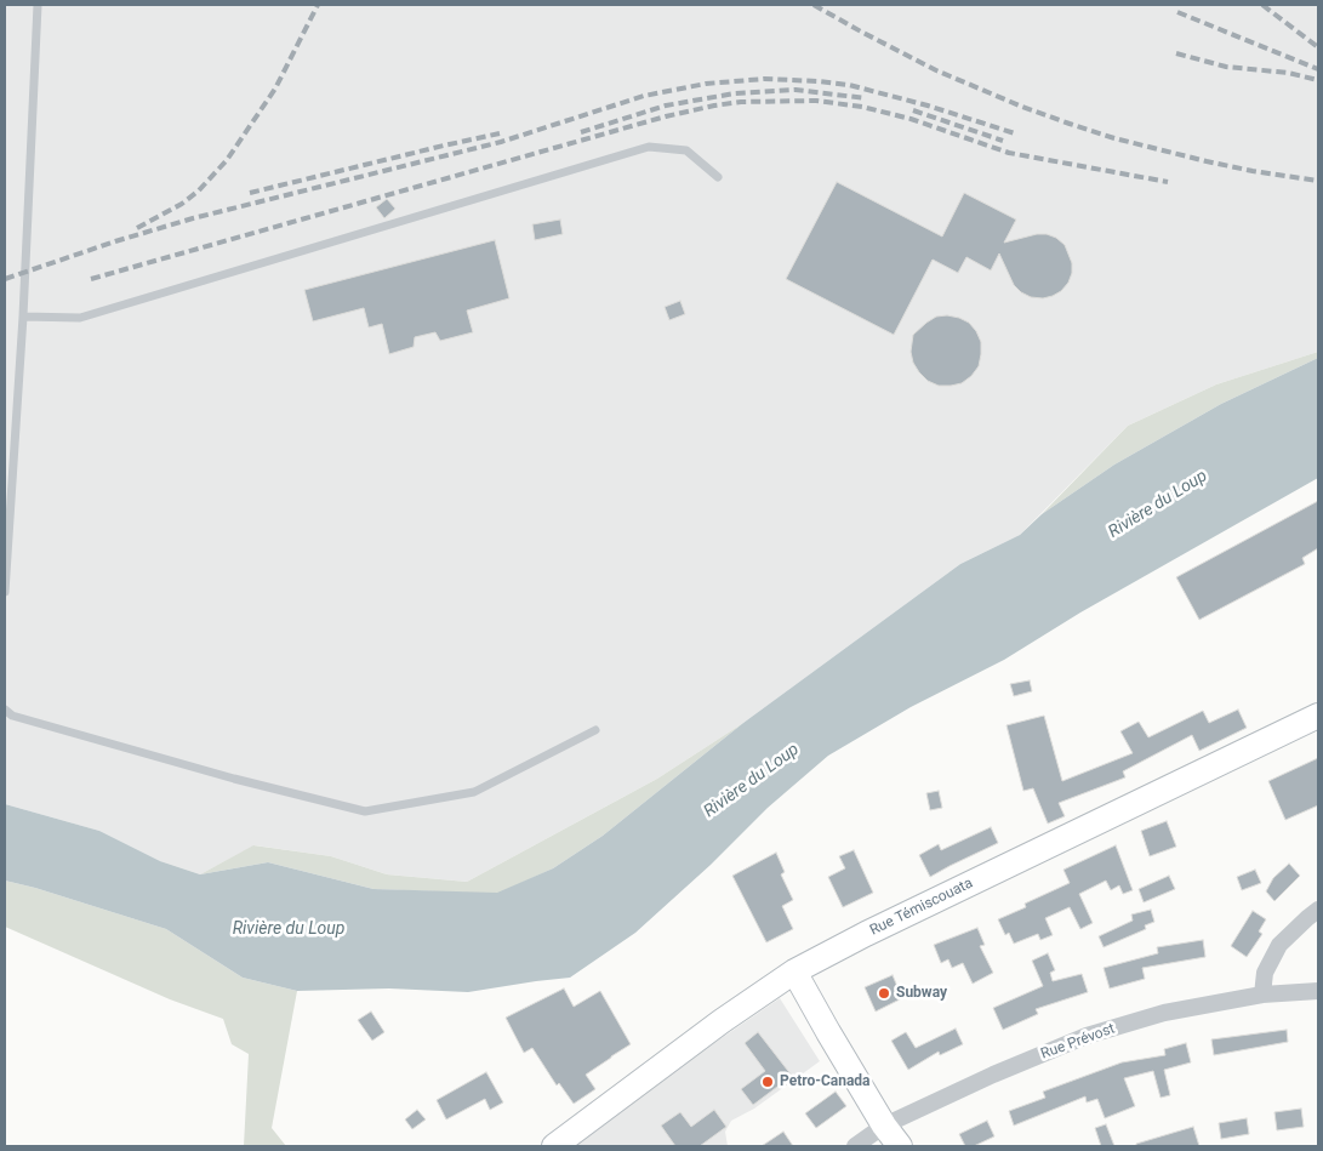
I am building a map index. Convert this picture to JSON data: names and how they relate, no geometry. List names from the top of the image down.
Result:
{
  "streets": {
    "main road": ["Rue Témiscouata"],
    "street": ["Rue Prévost"]
  },
  "water": ["Rivière du Loup"],
  "places": ["Subway", "Petro-Canada"]
}
